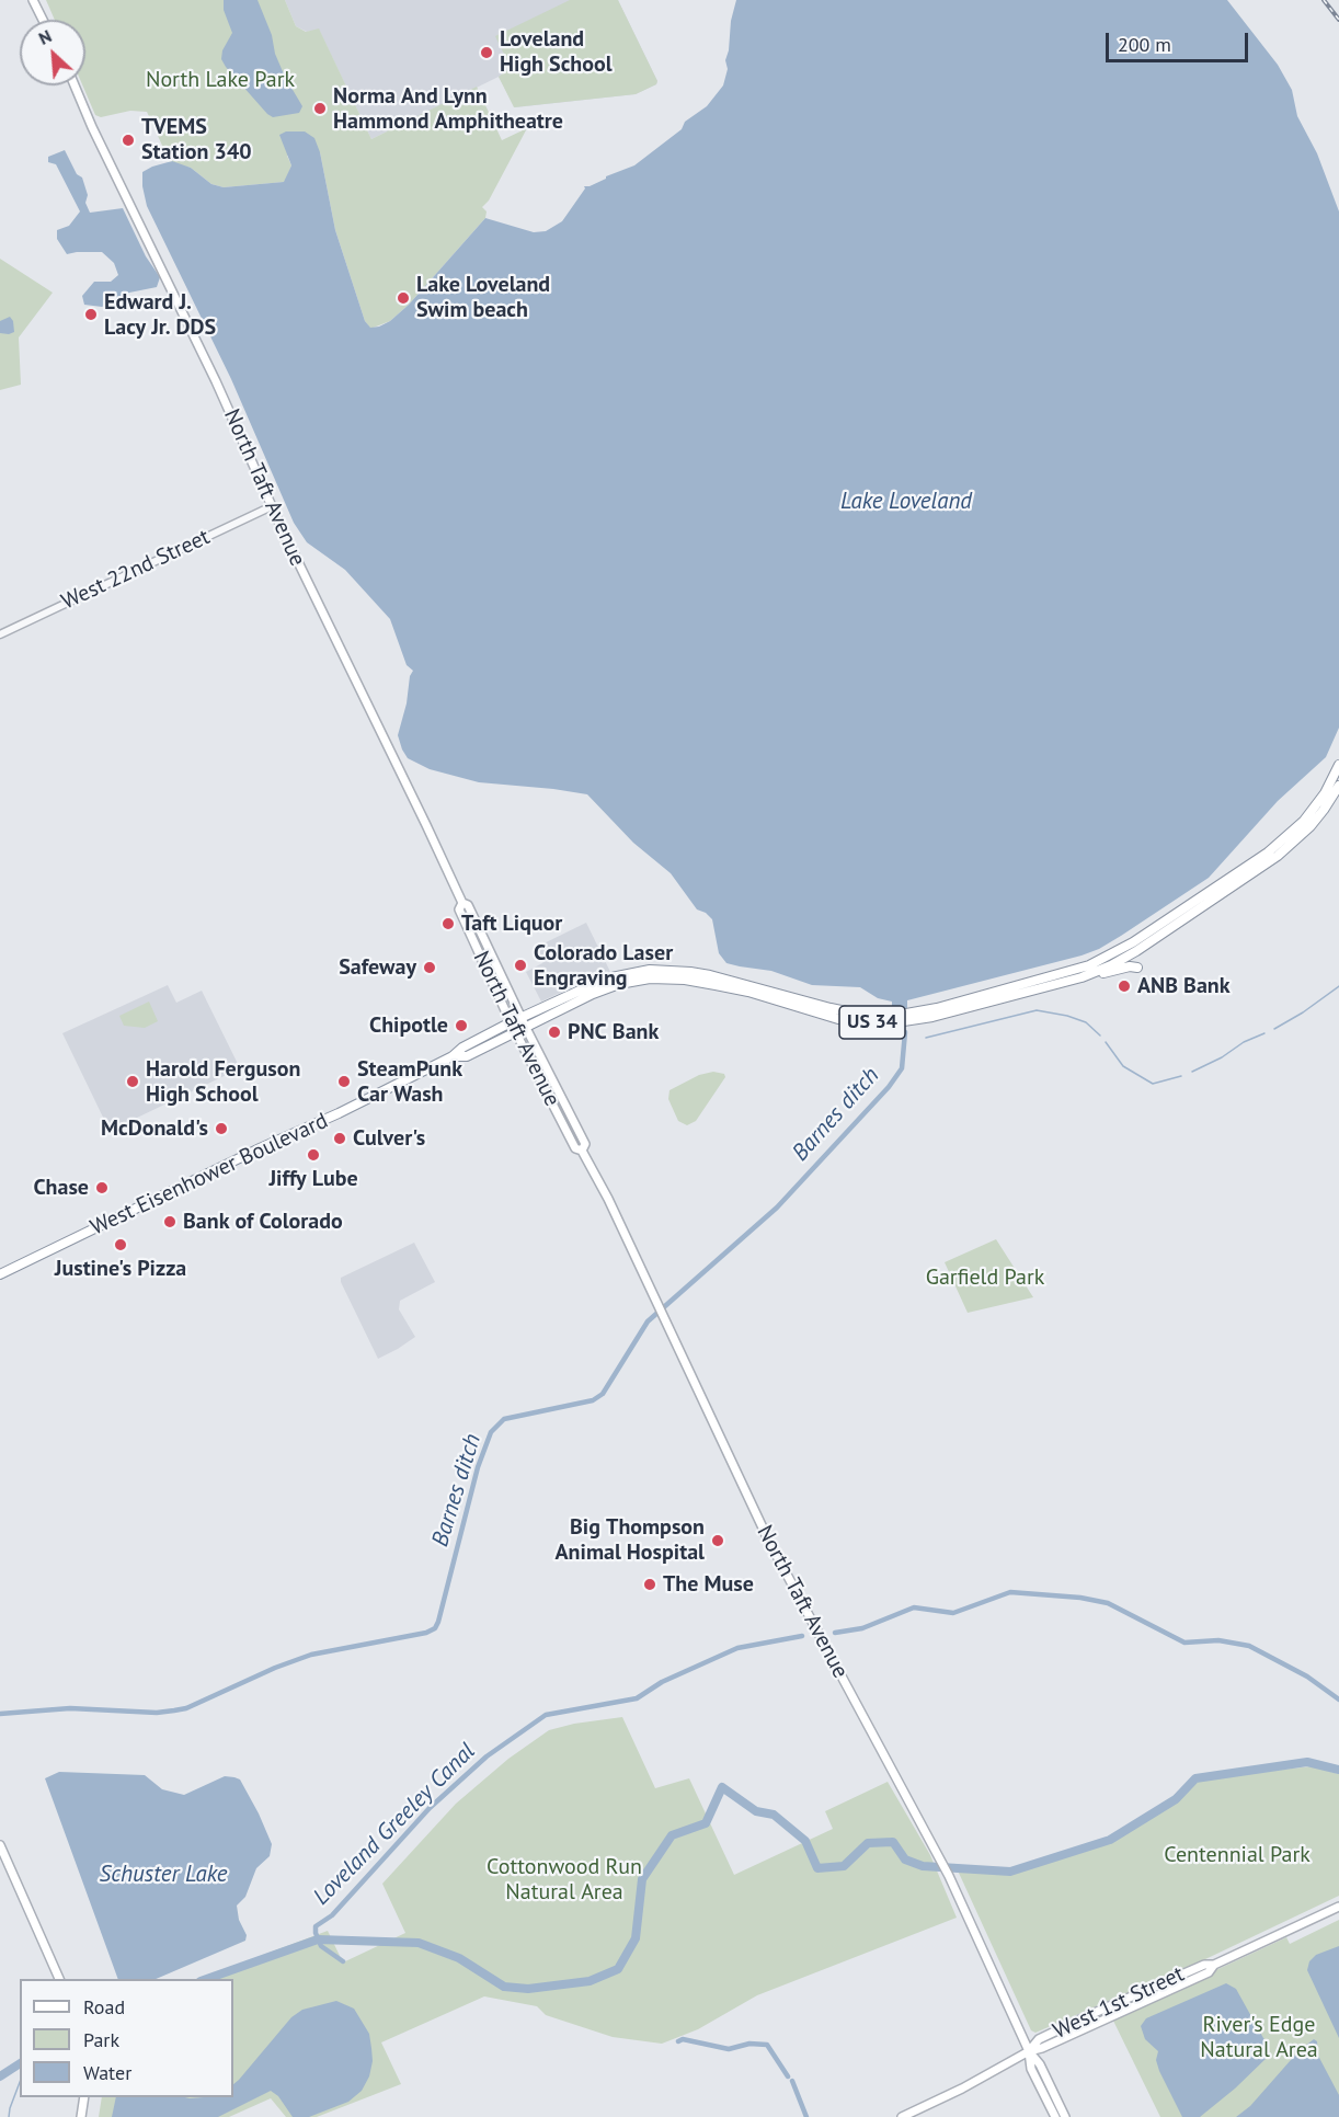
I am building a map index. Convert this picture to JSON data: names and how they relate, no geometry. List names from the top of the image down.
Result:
{
  "streets": {
    "highway": ["US 34", "West Eisenhower Boulevard"],
    "main road": ["North Taft Avenue", "West 1st Street"],
    "street": ["West 22nd Street"]
  },
  "crossings": [
    ["North Taft Avenue", "West 22nd Street"],
    ["North Taft Avenue", "West Eisenhower Boulevard"],
    ["North Taft Avenue", "West 1st Street"]
  ],
  "water": [
    "Lake Loveland",
    "Barnes ditch",
    "Loveland Greeley Canal",
    "Schuster Lake"
  ],
  "parks": [
    "North Lake Park",
    "Garfield Park",
    "Centennial Park",
    "Cottonwood Run Natural Area",
    "River's Edge Natural Area"
  ],
  "places": [
    "Loveland High School",
    "Norma And Lynn Hammond Amphitheatre",
    "TVEMS Station 340",
    "Lake Loveland Swim beach",
    "Edward J. Lacy Jr. DDS",
    "Taft Liquor",
    "Colorado Laser Engraving",
    "Safeway",
    "ANB Bank",
    "Chipotle",
    "PNC Bank",
    "Harold Ferguson High School",
    "SteamPunk Car Wash",
    "McDonald's",
    "Culver's",
    "Jiffy Lube",
    "Chase",
    "Bank of Colorado",
    "Justine's Pizza",
    "Big Thompson Animal Hospital",
    "The Muse"
  ],
  "legend": ["Road", "Park", "Water"],
  "scale_bar": "200 m",
  "north": "top left"
}
